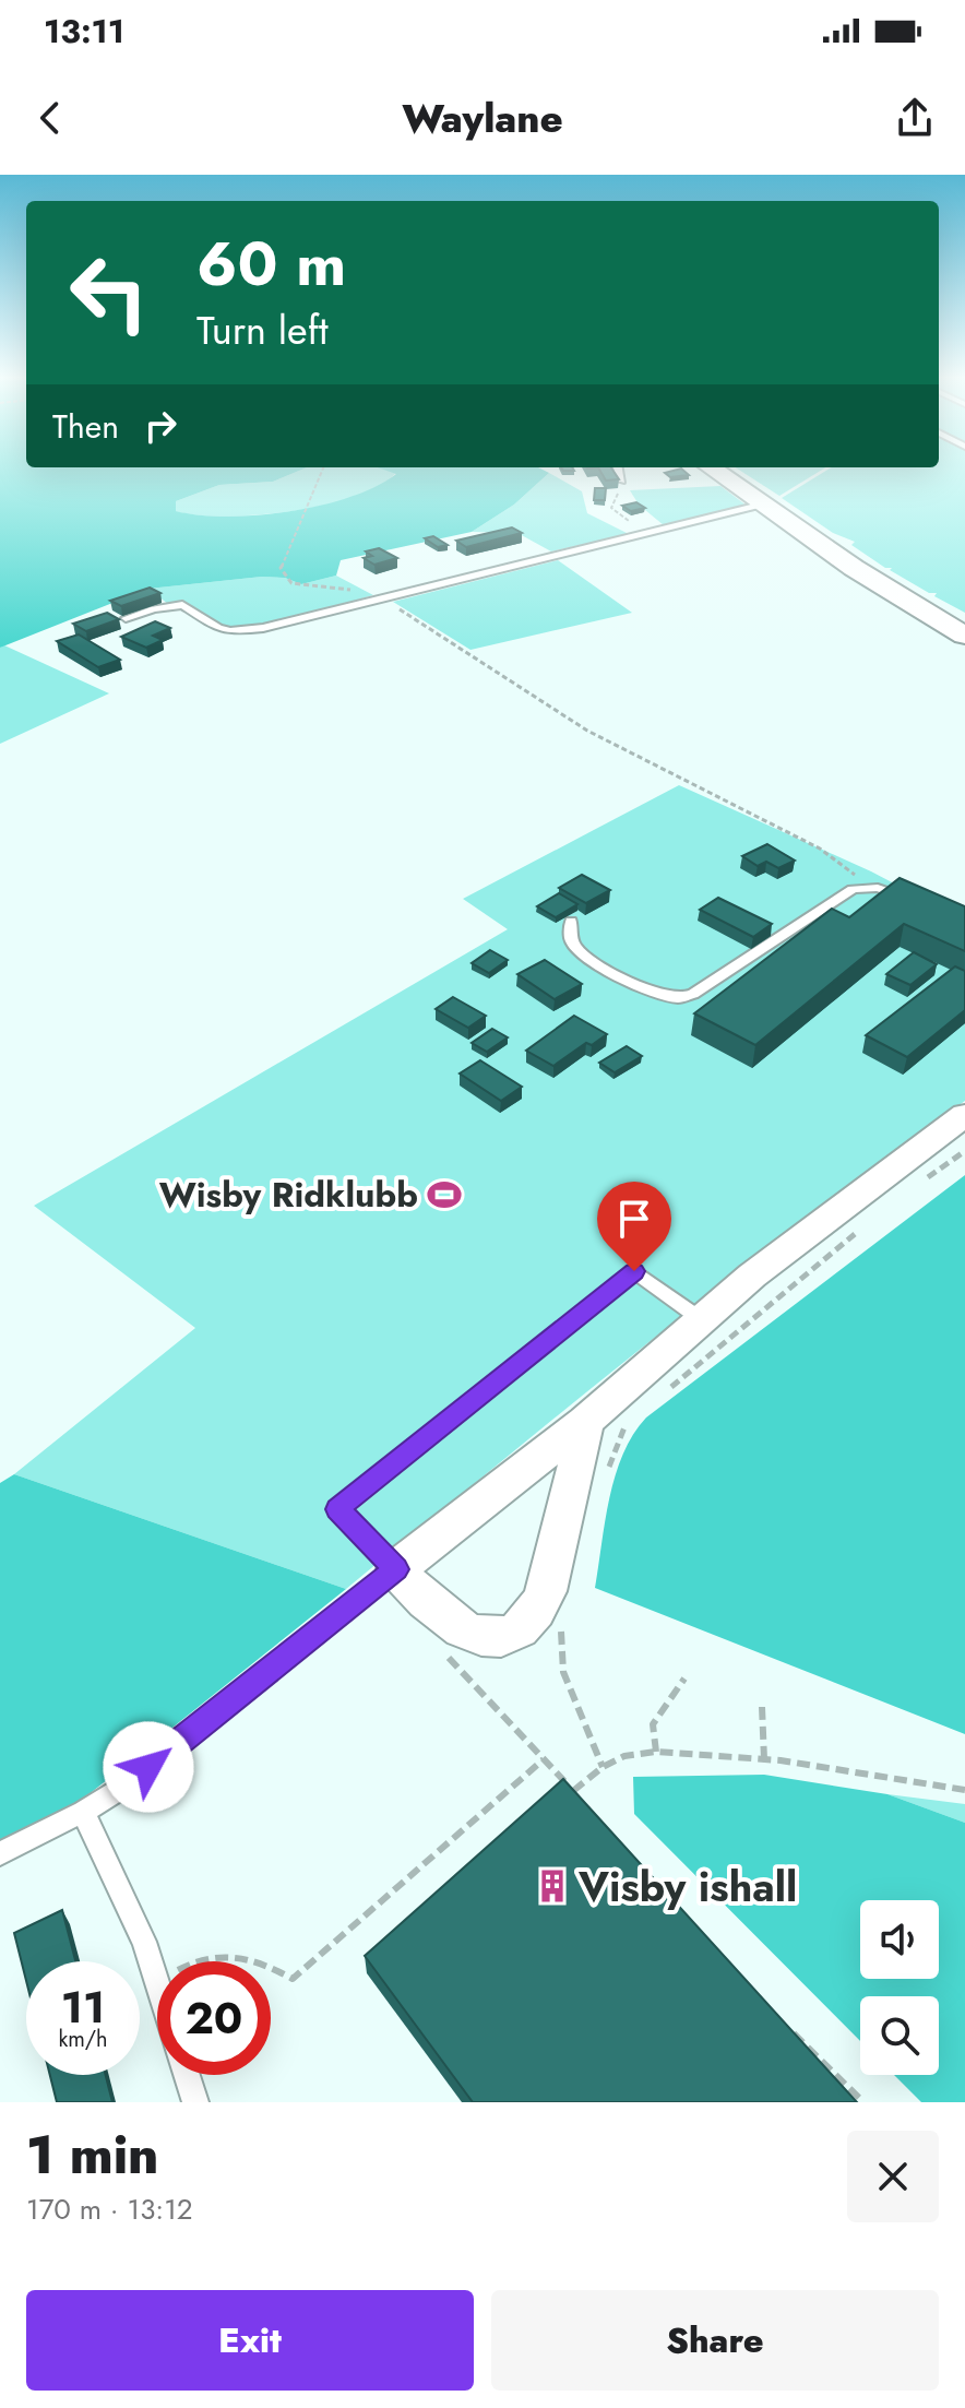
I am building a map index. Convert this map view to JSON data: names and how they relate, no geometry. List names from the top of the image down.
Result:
{
  "places": {
    "sports": ["Wisby Ridklubb"],
    "building": ["Visby ishall"]
  },
  "page": {
    "status": "13:11",
    "header": "Waylane",
    "turn": ["60 m", "Turn left"],
    "then": "Then",
    "speed": "11 km/h",
    "limit": "20",
    "heading": ["1 min", "170 m · 13:12"],
    "buttons": ["Exit", "Share"]
  }
}
